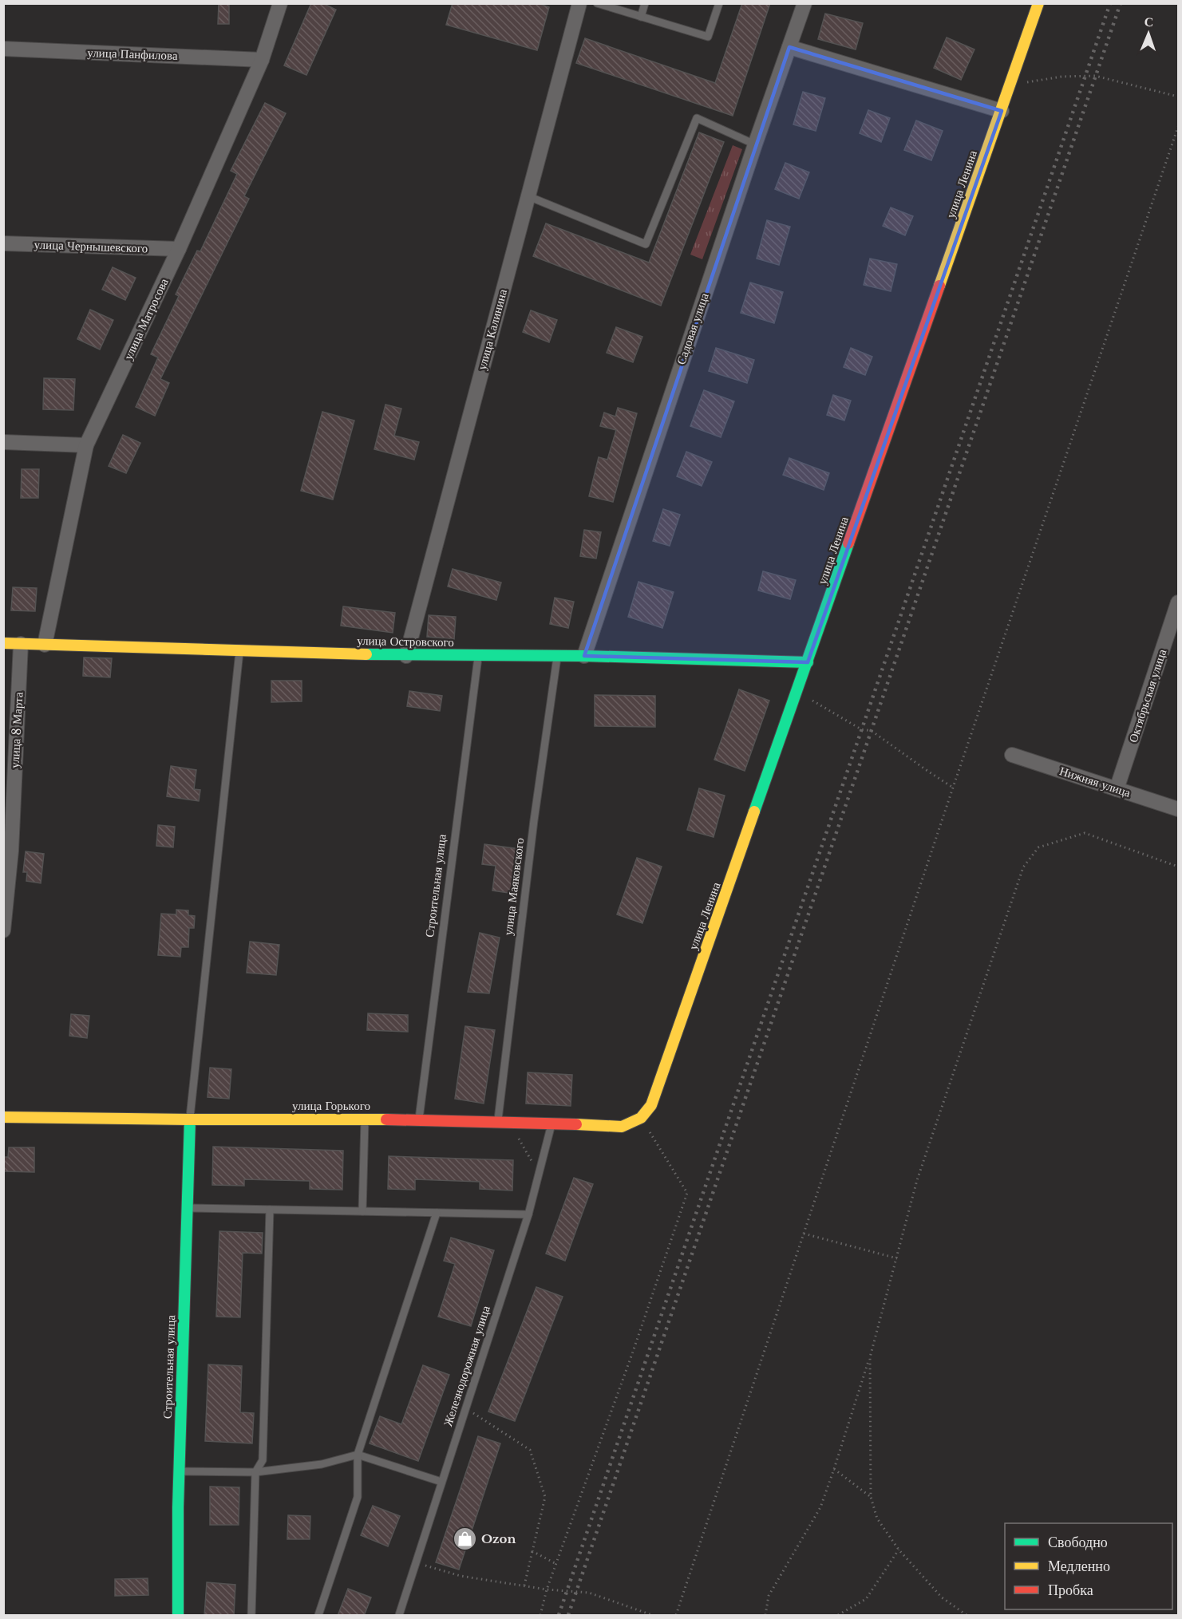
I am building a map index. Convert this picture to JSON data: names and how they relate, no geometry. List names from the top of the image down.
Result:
{
  "streets": {
    "street": [
      "улица Панфилова",
      "улица Ленина",
      "улица Чернышевского",
      "улица Матросова",
      "Садовая улица",
      "улица Калинина",
      "улица Островского",
      "Октябрьская улица",
      "улица 8 Марта",
      "Нижняя улица",
      "Строительная улица",
      "улица Горького"
    ],
    "lane": ["улица Маяковского", "Железнодорожная улица"]
  },
  "crossings": [
    ["улица Панфилова", "улица Матросова"],
    ["улица Ленина", "улица Островского"],
    ["улица Ленина", "улица Горького"],
    ["улица Чернышевского", "улица Матросова"],
    ["улица Матросова", "улица Островского"],
    ["Садовая улица", "улица Островского"],
    ["улица Калинина", "улица Островского"],
    ["улица Островского", "улица 8 Марта"],
    ["улица Островского", "Строительная улица"],
    ["улица Островского", "улица Маяковского"],
    ["Октябрьская улица", "Нижняя улица"],
    ["Строительная улица", "улица Горького"],
    ["улица Маяковского", "улица Горького"],
    ["улица Горького", "Железнодорожная улица"]
  ],
  "places": {
    "shop": ["Ozon"]
  },
  "legend": ["Свободно", "Медленно", "Пробка"],
  "north": "top"
}
